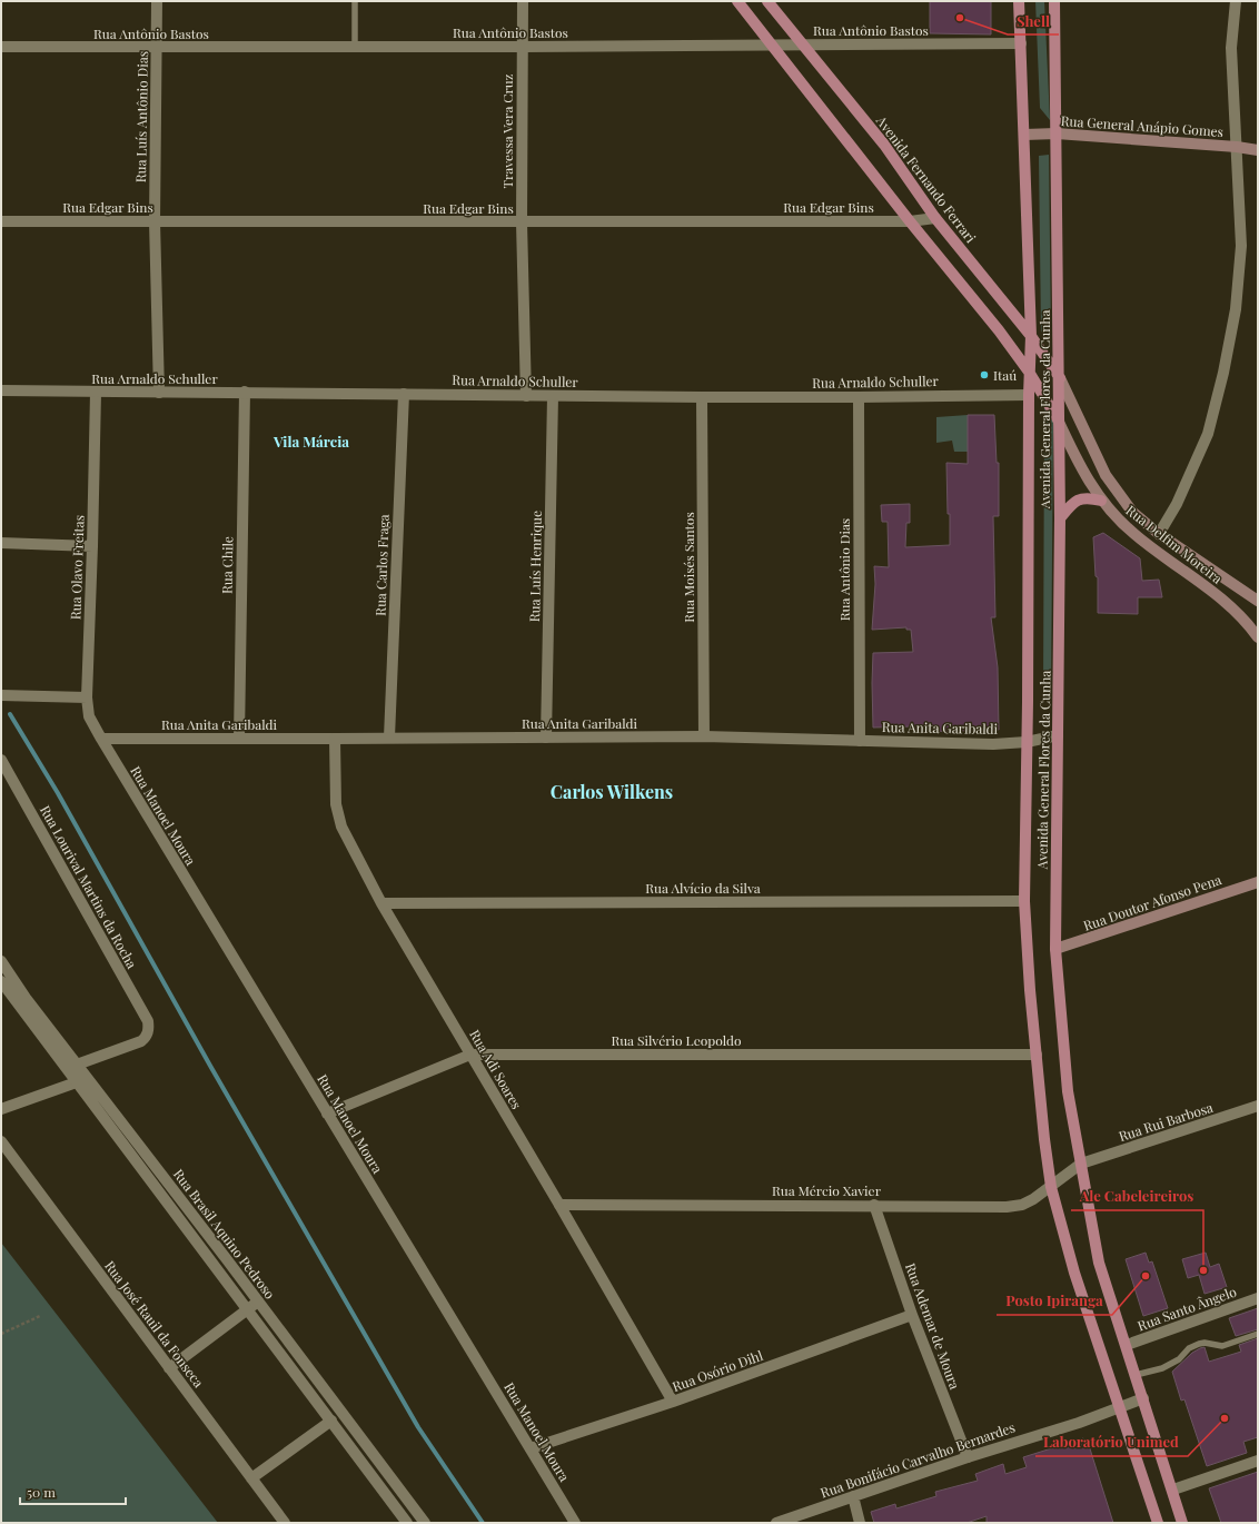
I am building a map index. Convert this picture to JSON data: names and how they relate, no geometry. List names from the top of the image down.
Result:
{
  "streets": {
    "main road": [
      "Rua General Anápio Gomes",
      "Avenida Fernando Ferrari",
      "Avenida General Flores da Cunha",
      "Rua Delfim Moreira",
      "Rua Doutor Afonso Pena"
    ],
    "street": [
      "Rua Antônio Bastos",
      "Rua Luís Antônio Dias",
      "Travessa Vera Cruz",
      "Rua Edgar Bins",
      "Rua Arnaldo Schuller",
      "Rua Chile",
      "Rua Carlos Fraga",
      "Rua Luís Henrique",
      "Rua Olavo Freitas",
      "Rua Moisés Santos",
      "Rua Antônio Dias",
      "Rua Anita Garibaldi",
      "Rua Manoel Moura",
      "Rua Lourival Martins da Rocha",
      "Rua Alvício da Silva",
      "Rua Silvério Leopoldo",
      "Rua Adi Soares",
      "Rua Rui Barbosa",
      "Rua Mércio Xavier",
      "Rua Brasil Aquino Pedroso",
      "Rua Santo Ângelo",
      "Rua José Rauil da Fonseca",
      "Rua Ademar de Moura",
      "Rua Osório Dihl",
      "Rua Bonifácio Carvalho Bernardes"
    ]
  },
  "crossings": [
    ["Rua Antônio Bastos", "Rua Luís Antônio Dias"],
    ["Rua Antônio Bastos", "Travessa Vera Cruz"],
    ["Rua Antônio Bastos", "Avenida Fernando Ferrari"],
    ["Rua Antônio Bastos", "Avenida General Flores da Cunha"],
    ["Rua Luís Antônio Dias", "Rua Edgar Bins"],
    ["Rua Luís Antônio Dias", "Rua Arnaldo Schuller"],
    ["Rua General Anápio Gomes", "Avenida General Flores da Cunha"],
    ["Travessa Vera Cruz", "Rua Edgar Bins"],
    ["Travessa Vera Cruz", "Rua Arnaldo Schuller"],
    ["Avenida Fernando Ferrari", "Rua Edgar Bins"],
    ["Avenida Fernando Ferrari", "Avenida General Flores da Cunha"],
    ["Rua Arnaldo Schuller", "Avenida General Flores da Cunha"],
    ["Rua Arnaldo Schuller", "Rua Chile"],
    ["Rua Arnaldo Schuller", "Rua Carlos Fraga"],
    ["Rua Arnaldo Schuller", "Rua Luís Henrique"],
    ["Rua Arnaldo Schuller", "Rua Olavo Freitas"],
    ["Rua Arnaldo Schuller", "Rua Moisés Santos"],
    ["Rua Arnaldo Schuller", "Rua Antônio Dias"],
    ["Avenida General Flores da Cunha", "Rua Delfim Moreira"],
    ["Avenida General Flores da Cunha", "Rua Anita Garibaldi"],
    ["Avenida General Flores da Cunha", "Rua Alvício da Silva"],
    ["Avenida General Flores da Cunha", "Rua Doutor Afonso Pena"],
    ["Avenida General Flores da Cunha", "Rua Silvério Leopoldo"],
    ["Avenida General Flores da Cunha", "Rua Rui Barbosa"],
    ["Avenida General Flores da Cunha", "Rua Mércio Xavier"],
    ["Avenida General Flores da Cunha", "Rua Santo Ângelo"],
    ["Avenida General Flores da Cunha", "Rua Bonifácio Carvalho Bernardes"],
    ["Rua Chile", "Rua Anita Garibaldi"],
    ["Rua Carlos Fraga", "Rua Anita Garibaldi"],
    ["Rua Luís Henrique", "Rua Anita Garibaldi"],
    ["Rua Olavo Freitas", "Rua Anita Garibaldi"],
    ["Rua Olavo Freitas", "Rua Manoel Moura"],
    ["Rua Moisés Santos", "Rua Anita Garibaldi"],
    ["Rua Antônio Dias", "Rua Anita Garibaldi"],
    ["Rua Anita Garibaldi", "Rua Manoel Moura"],
    ["Rua Anita Garibaldi", "Rua Adi Soares"],
    ["Rua Manoel Moura", "Rua Silvério Leopoldo"],
    ["Rua Manoel Moura", "Rua Osório Dihl"],
    ["Rua Lourival Martins da Rocha", "Rua Brasil Aquino Pedroso"],
    ["Rua Alvício da Silva", "Rua Adi Soares"],
    ["Rua Silvério Leopoldo", "Rua Adi Soares"],
    ["Rua Adi Soares", "Rua Mércio Xavier"],
    ["Rua Adi Soares", "Rua Osório Dihl"],
    ["Rua Rui Barbosa", "Rua Mércio Xavier"],
    ["Rua Mércio Xavier", "Rua Ademar de Moura"],
    ["Rua Ademar de Moura", "Rua Osório Dihl"],
    ["Rua Ademar de Moura", "Rua Bonifácio Carvalho Bernardes"]
  ],
  "districts": ["Vila Márcia", "Carlos Wilkens"],
  "places": [
    "Shell",
    "Itaú",
    "Ale Cabeleireiros",
    "Posto Ipiranga",
    "Laboratório Unimed"
  ],
  "scale_bar": "50 m"
}
